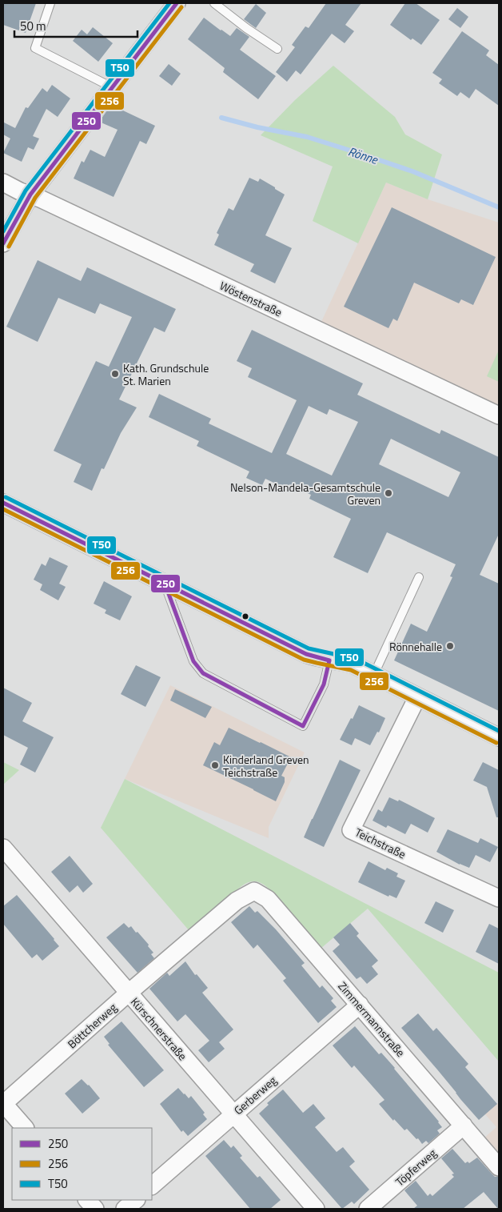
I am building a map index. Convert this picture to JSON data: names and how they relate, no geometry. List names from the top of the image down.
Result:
{
  "streets": {
    "street": [
      "Wöstenstraße",
      "Teichstraße",
      "Zimmermannstraße",
      "Böttcherweg",
      "Kürschnerstraße",
      "Gerberweg",
      "Töpferweg"
    ]
  },
  "crossings": [
    ["Zimmermannstraße", "Böttcherweg"],
    ["Zimmermannstraße", "Gerberweg"],
    ["Zimmermannstraße", "Töpferweg"],
    ["Böttcherweg", "Kürschnerstraße"],
    ["Kürschnerstraße", "Gerberweg"]
  ],
  "water": ["Rönne"],
  "places": [
    "Kath. Grundschule St. Marien",
    "Nelson-Mandela-Gesamtschule Greven",
    "Rönnehalle",
    "Kinderland Greven Teichstraße"
  ],
  "lines": ["transit line 250", "transit line T50", "transit line 256"],
  "legend": ["250", "256", "T50"],
  "scale_bar": "50 m"
}
